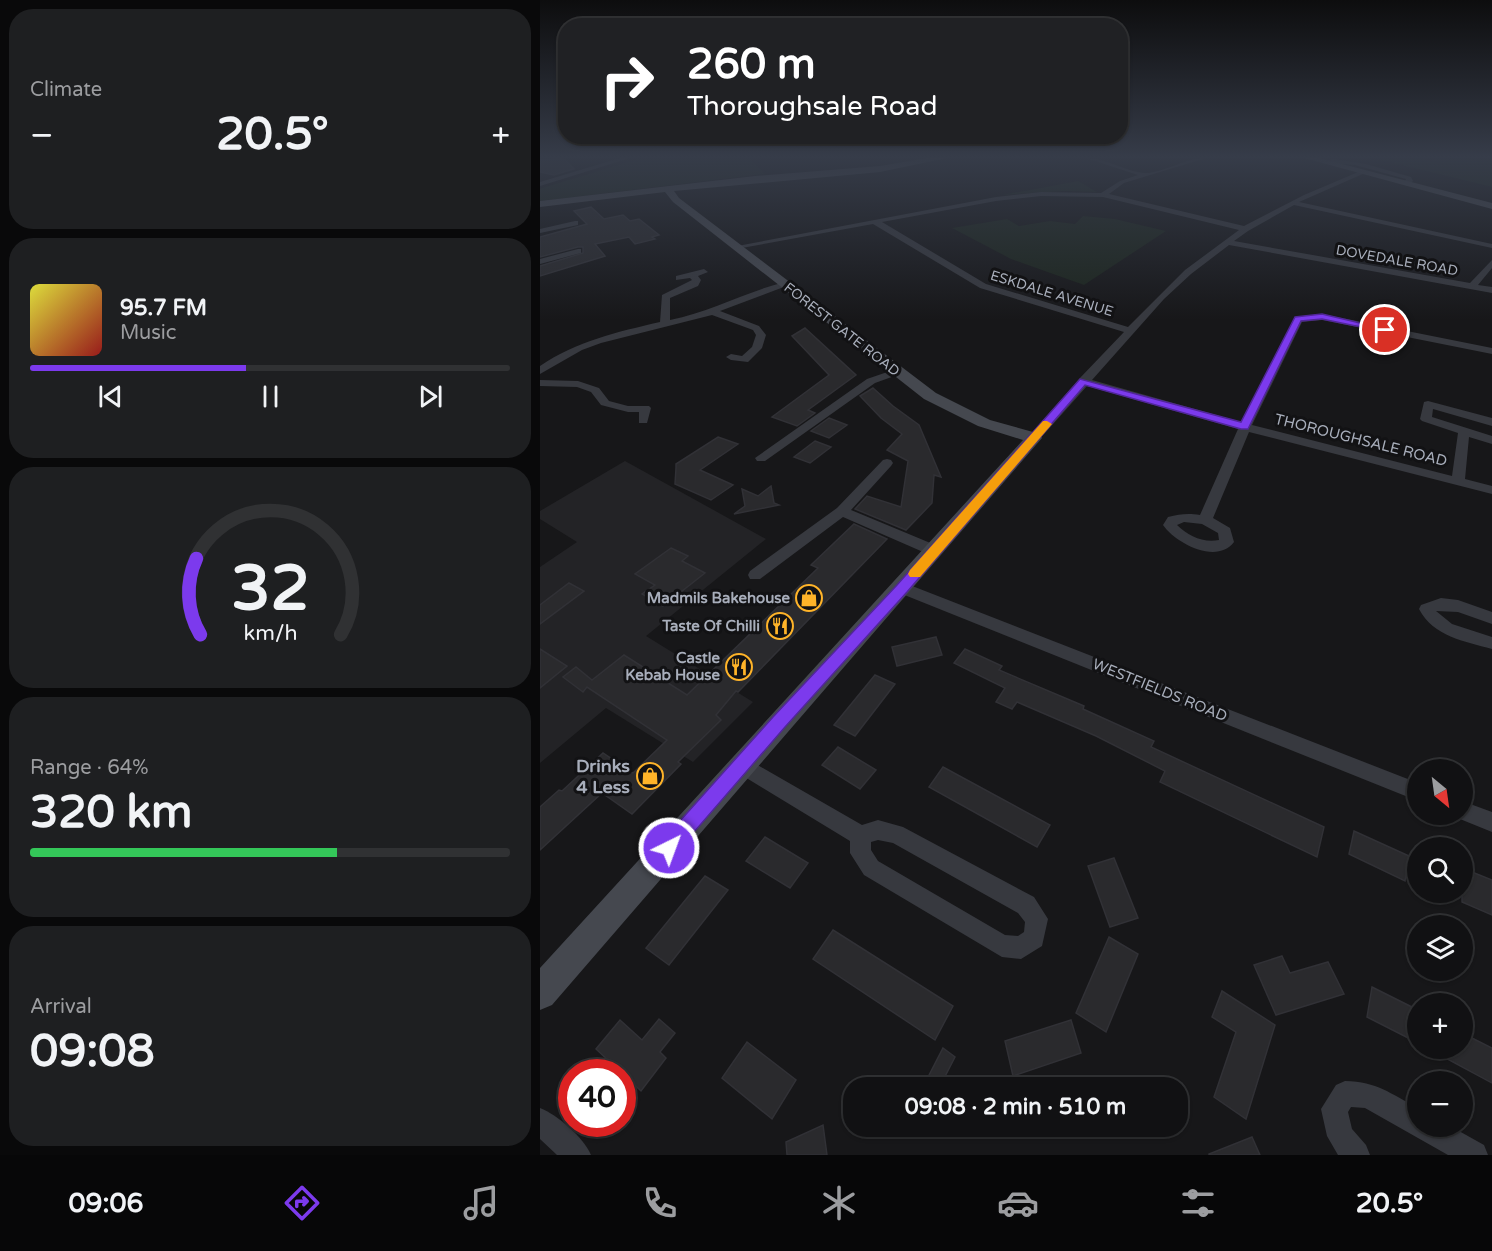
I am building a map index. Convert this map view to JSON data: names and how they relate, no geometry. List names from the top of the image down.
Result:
{
  "streets": {
    "street": [
      "DOVEDALE ROAD",
      "ESKDALE AVENUE",
      "FOREST GATE ROAD",
      "THOROUGHSALE ROAD",
      "WESTFIELDS ROAD"
    ]
  },
  "places": {
    "shop": ["Madmils Bakehouse", "Drinks 4 Less"],
    "restaurant": ["Taste Of Chilli", "Castle Kebab House"]
  },
  "north": "bottom right",
  "page": {
    "tile": [
      "Climate",
      ["Range · 64%", "320 km"],
      ["Arrival", "09:08"]
    ],
    "turn": ["260 m", "Thoroughsale Road"],
    "heat": ["−", "20.5°", "+"],
    "song": ["95.7 FM", "Music"],
    "map_buttons": ["+", "−"],
    "limit": "40",
    "trip": "09:08 · 2 min · 510 m",
    "tabs": ["09:06", "20.5°"],
    "gauge": ["32", "km/h"]
  }
}
